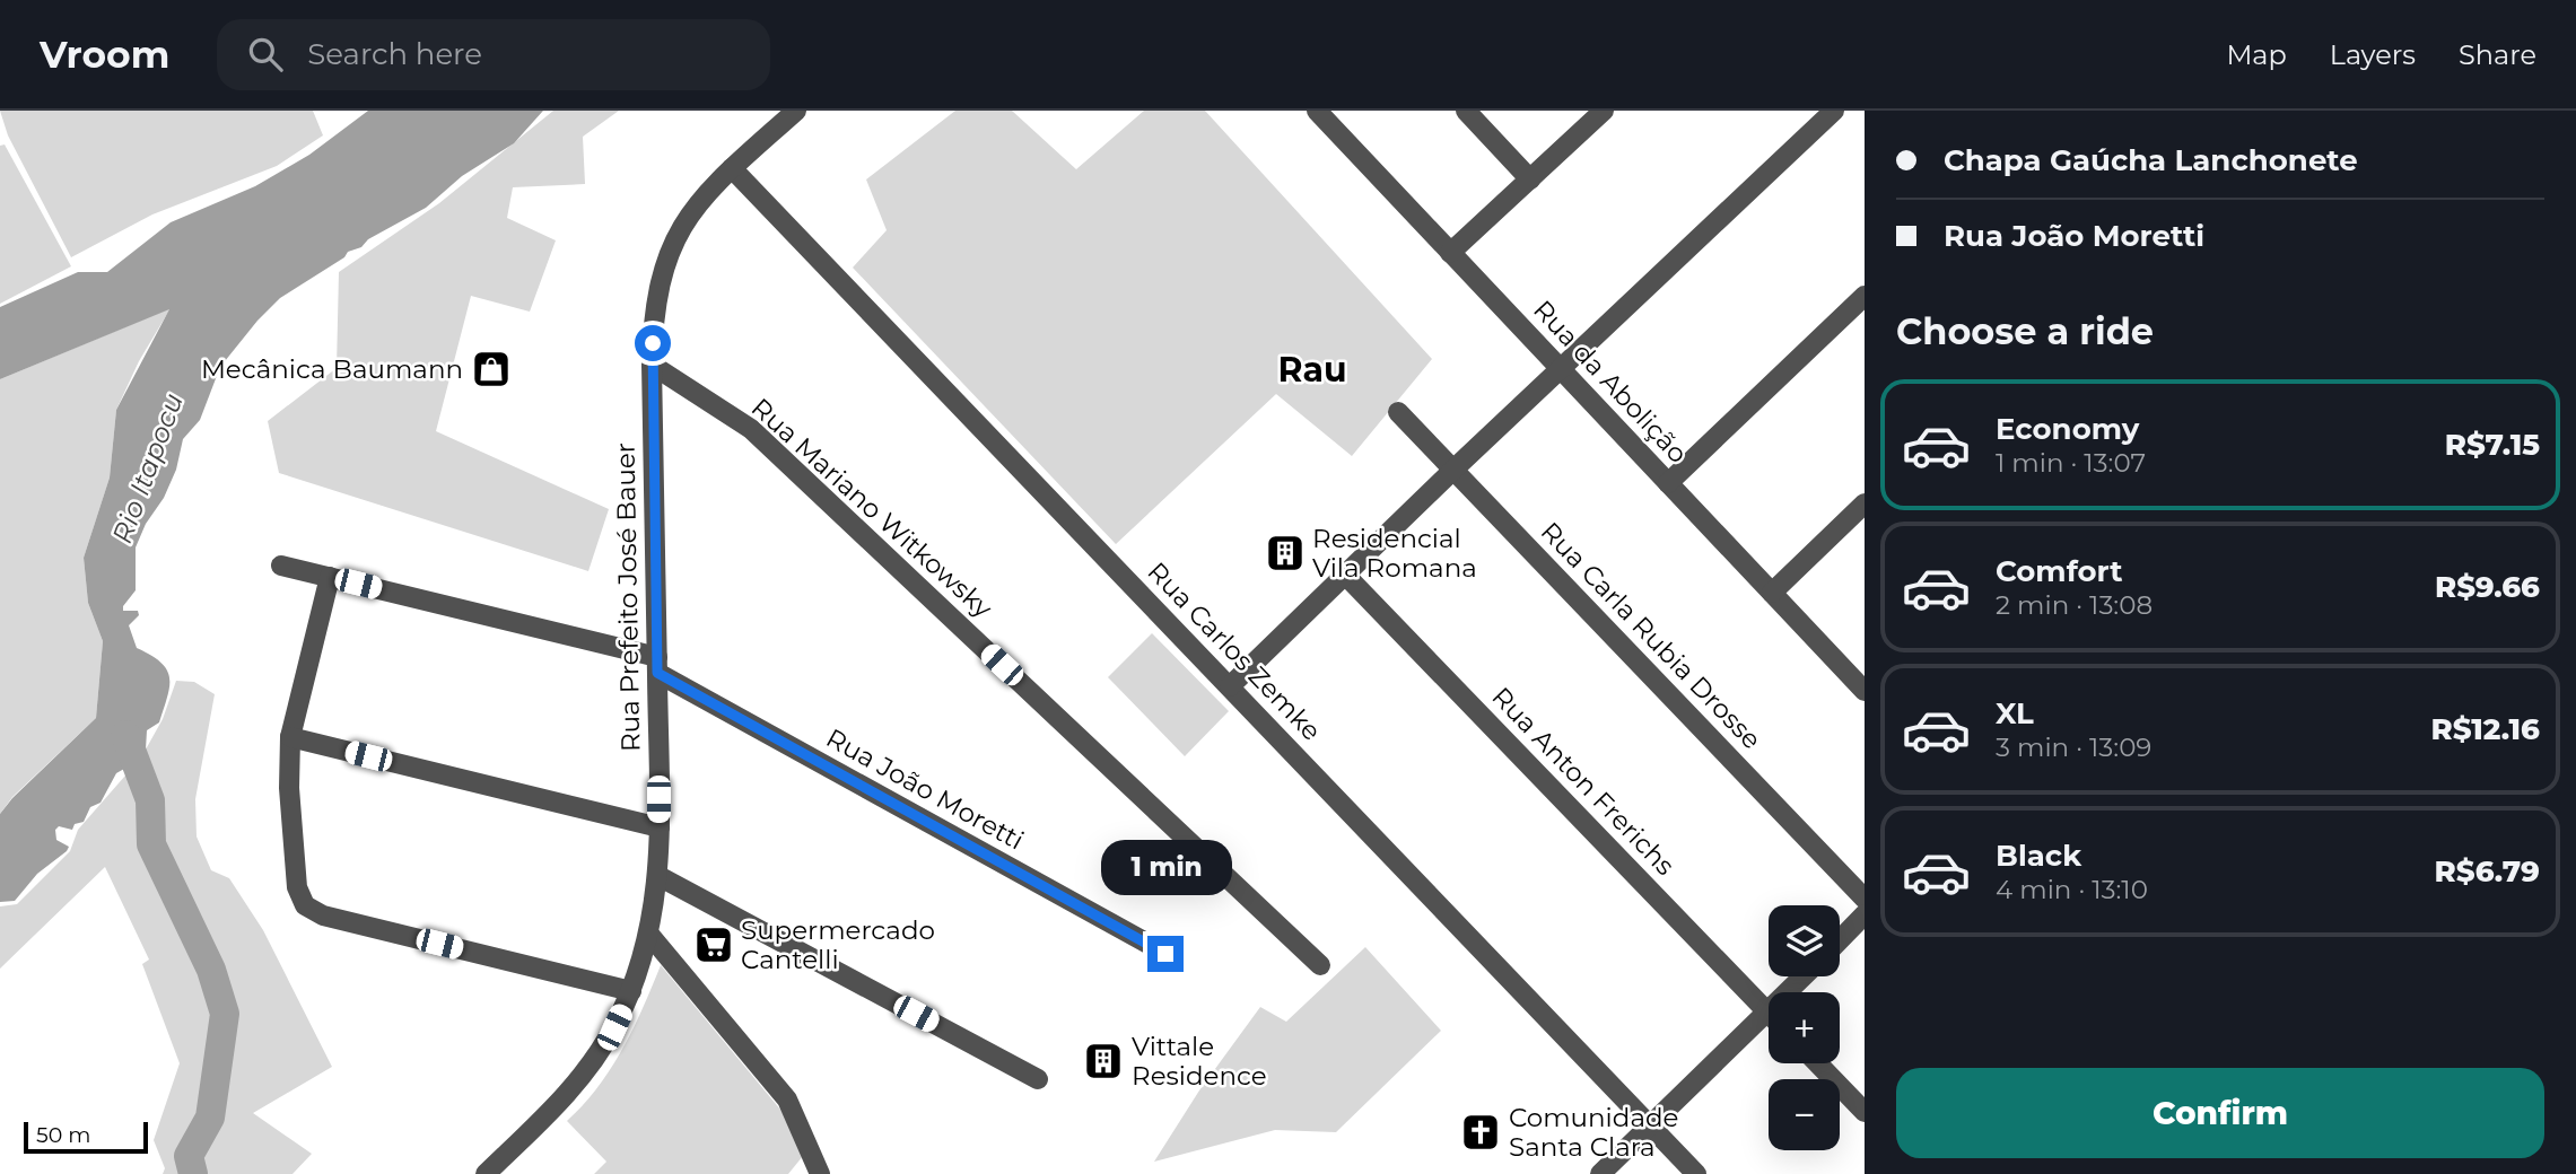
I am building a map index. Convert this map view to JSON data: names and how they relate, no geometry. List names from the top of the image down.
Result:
{
  "streets": {
    "street": [
      "Rua da Abolição",
      "Rua Mariano Witkowsky",
      "Rua Prefeito José Bauer",
      "Rua Carla Rubia Drosse",
      "Rua Carlos Zemke",
      "Rua Anton Frerichs",
      "Rua João Moretti"
    ]
  },
  "crossings": [
    ["Rua Mariano Witkowsky", "Rua Prefeito José Bauer"],
    ["Rua Prefeito José Bauer", "Rua Carlos Zemke"],
    ["Rua Prefeito José Bauer", "Rua João Moretti"]
  ],
  "districts": ["Rau"],
  "water": ["Rio Itapocu"],
  "places": {
    "shop": ["Mecânica Baumann"],
    "building": ["Residencial Vila Romana", "Vittale Residence"],
    "supermarket": ["Supermercado Cantelli"],
    "church": ["Comunidade Santa Clara"]
  },
  "scale_bar": "50 m",
  "page": {
    "header": "Vroom",
    "search": "Search here",
    "nav": ["Map", "Layers", "Share"],
    "banner": ["Chapa Gaúcha Lanchonete", "Rua João Moretti"],
    "heading": "Choose a ride",
    "list": [
      {
        "name": "Economy",
        "note": "1 min · 13:07",
        "value": "R$7.15"
      },
      {
        "name": "Comfort",
        "note": "2 min · 13:08",
        "value": "R$9.66"
      },
      {
        "name": "XL",
        "note": "3 min · 13:09",
        "value": "R$12.16"
      },
      {
        "name": "Black",
        "note": "4 min · 13:10",
        "value": "R$6.79"
      }
    ],
    "bubble": "1 min",
    "map_buttons": ["+", "−"],
    "buttons": "Confirm",
    "scale": "50 m"
  }
}
